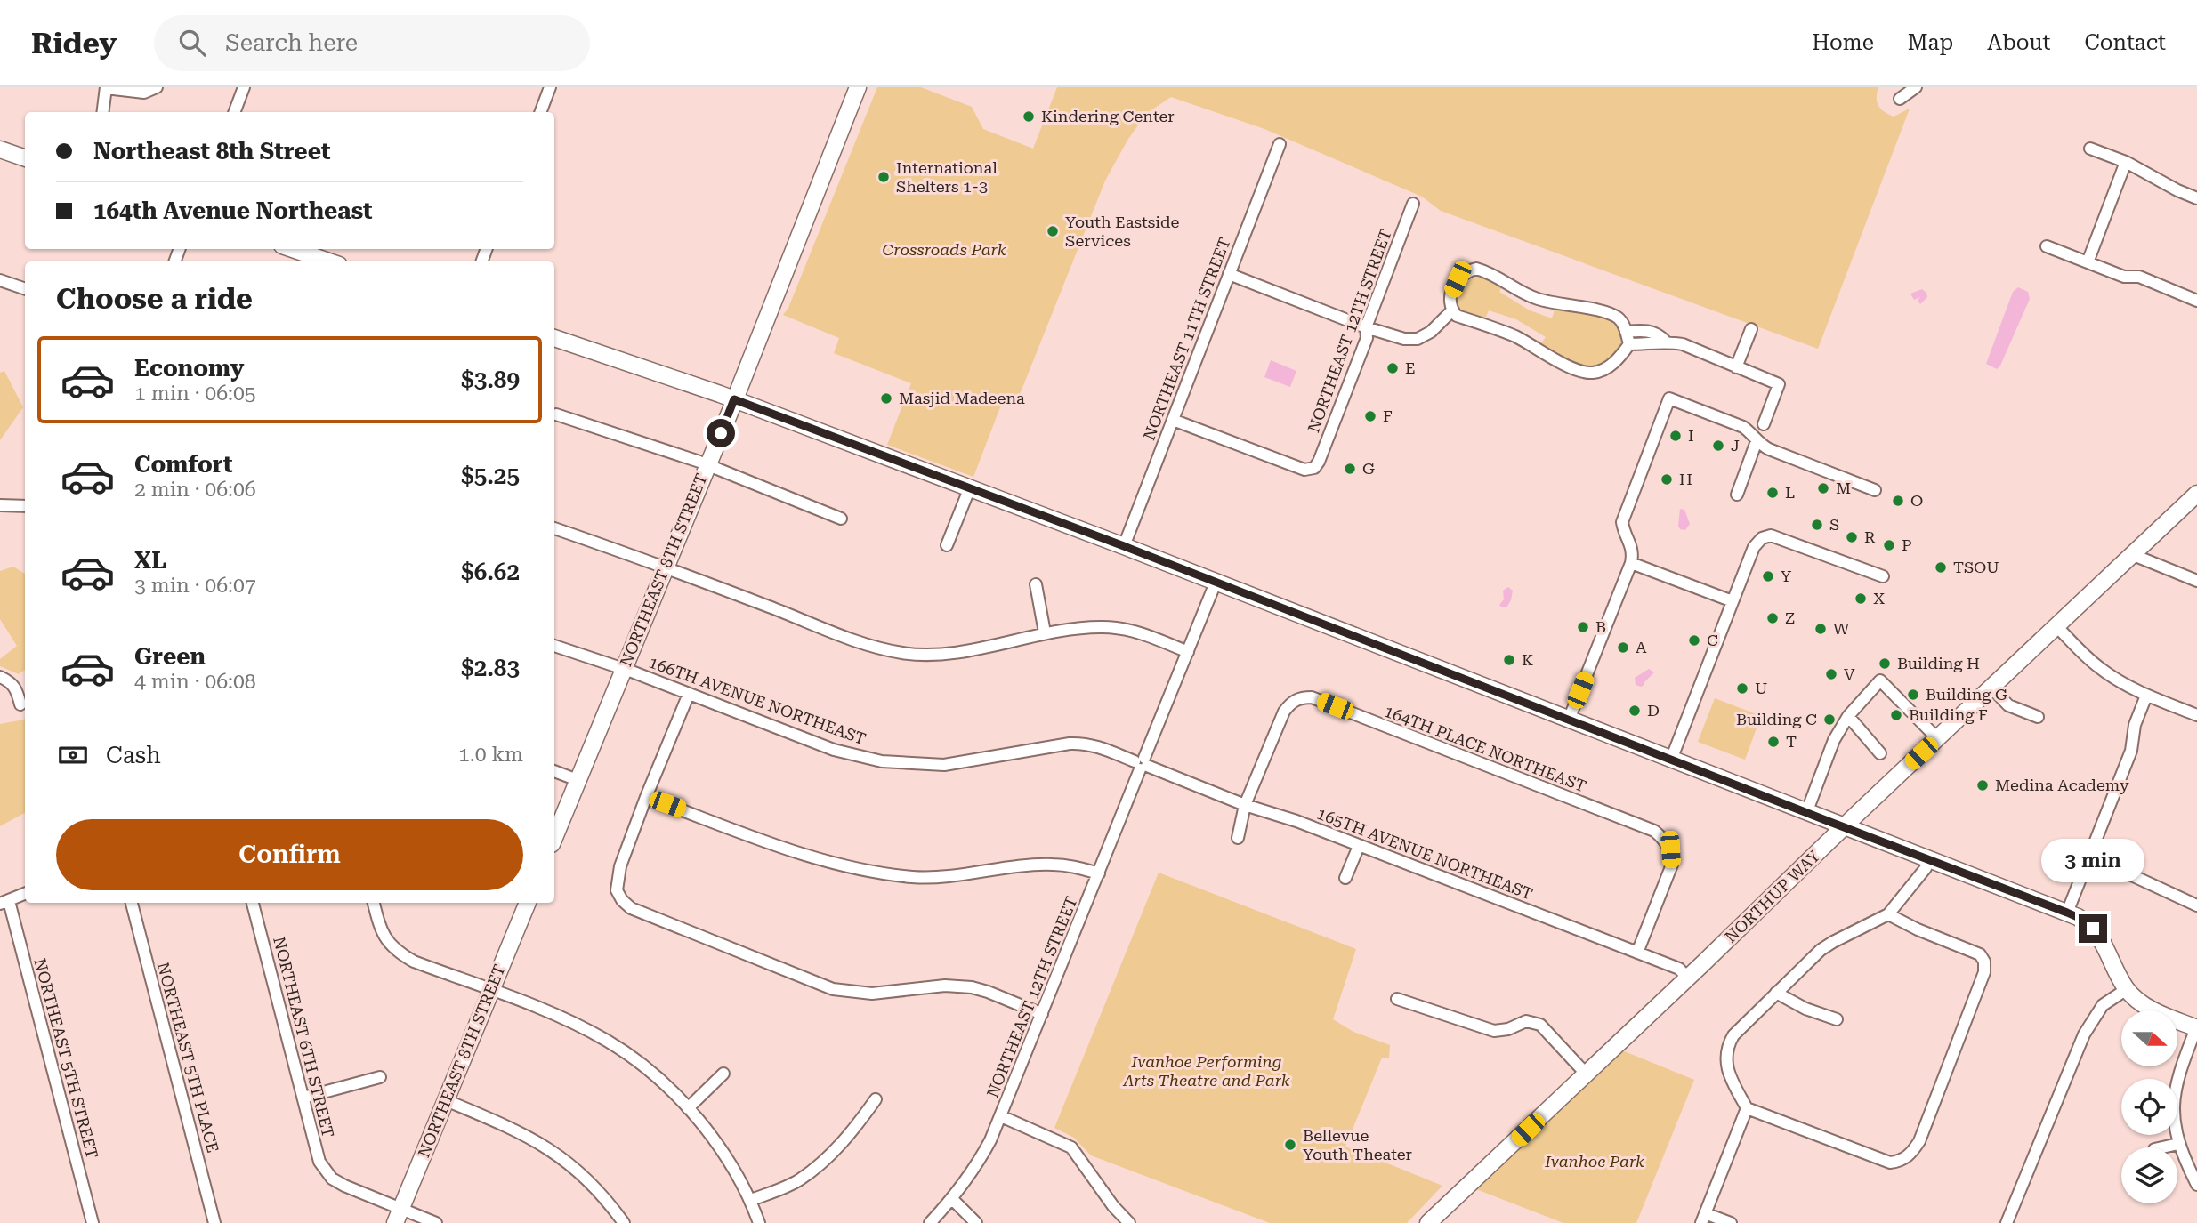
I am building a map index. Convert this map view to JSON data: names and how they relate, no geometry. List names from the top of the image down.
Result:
{
  "streets": {
    "street": [
      "NORTHEAST 12TH STREET",
      "NORTHEAST 11TH STREET",
      "NORTHEAST 8TH STREET",
      "166TH AVENUE NORTHEAST",
      "164TH PLACE NORTHEAST",
      "165TH AVENUE NORTHEAST",
      "NORTHUP WAY",
      "NORTHEAST 6TH STREET",
      "NORTHEAST 5TH PLACE",
      "NORTHEAST 5TH STREET"
    ]
  },
  "crossings": [
    ["NORTHEAST 12TH STREET", "NORTHEAST 11TH STREET"],
    ["NORTHEAST 12TH STREET", "166TH AVENUE NORTHEAST"],
    ["NORTHEAST 12TH STREET", "165TH AVENUE NORTHEAST"],
    ["NORTHEAST 8TH STREET", "166TH AVENUE NORTHEAST"],
    ["NORTHEAST 8TH STREET", "NORTHEAST 6TH STREET"],
    ["166TH AVENUE NORTHEAST", "165TH AVENUE NORTHEAST"],
    ["164TH PLACE NORTHEAST", "165TH AVENUE NORTHEAST"],
    ["165TH AVENUE NORTHEAST", "NORTHUP WAY"]
  ],
  "parks": ["Crossroads Park", "Ivanhoe Performing Arts Theatre and Park", "Ivanhoe Park"],
  "places": [
    "Kindering Center",
    "International Shelters 1-3",
    "Youth Eastside Services",
    "E",
    "Masjid Madeena",
    "F",
    "I",
    "J",
    "G",
    "H",
    "M",
    "L",
    "O",
    "S",
    "R",
    "P",
    "TSOU",
    "Y",
    "X",
    "Z",
    "B",
    "W",
    "C",
    "A",
    "K",
    "Building H",
    "V",
    "U",
    "Building G",
    "D",
    "Building F",
    "Building C",
    "T",
    "Medina Academy",
    "Bellevue Youth Theater"
  ],
  "north": "right",
  "page": {
    "header": "Ridey",
    "search": "Search here",
    "nav": [
      "Home",
      "Map",
      "About",
      "Contact"
    ],
    "banner": ["Northeast 8th Street", "164th Avenue Northeast"],
    "heading": "Choose a ride",
    "list": [
      {
        "name": "Economy",
        "note": "1 min · 06:05",
        "value": "$3.89"
      },
      {
        "name": "Comfort",
        "note": "2 min · 06:06",
        "value": "$5.25"
      },
      {
        "name": "XL",
        "note": "3 min · 06:07",
        "value": "$6.62"
      },
      {
        "name": "Green",
        "note": "4 min · 06:08",
        "value": "$2.83"
      }
    ],
    "pay": ["Cash", "1.0 km"],
    "buttons": "Confirm",
    "bubble": "3 min"
  }
}
